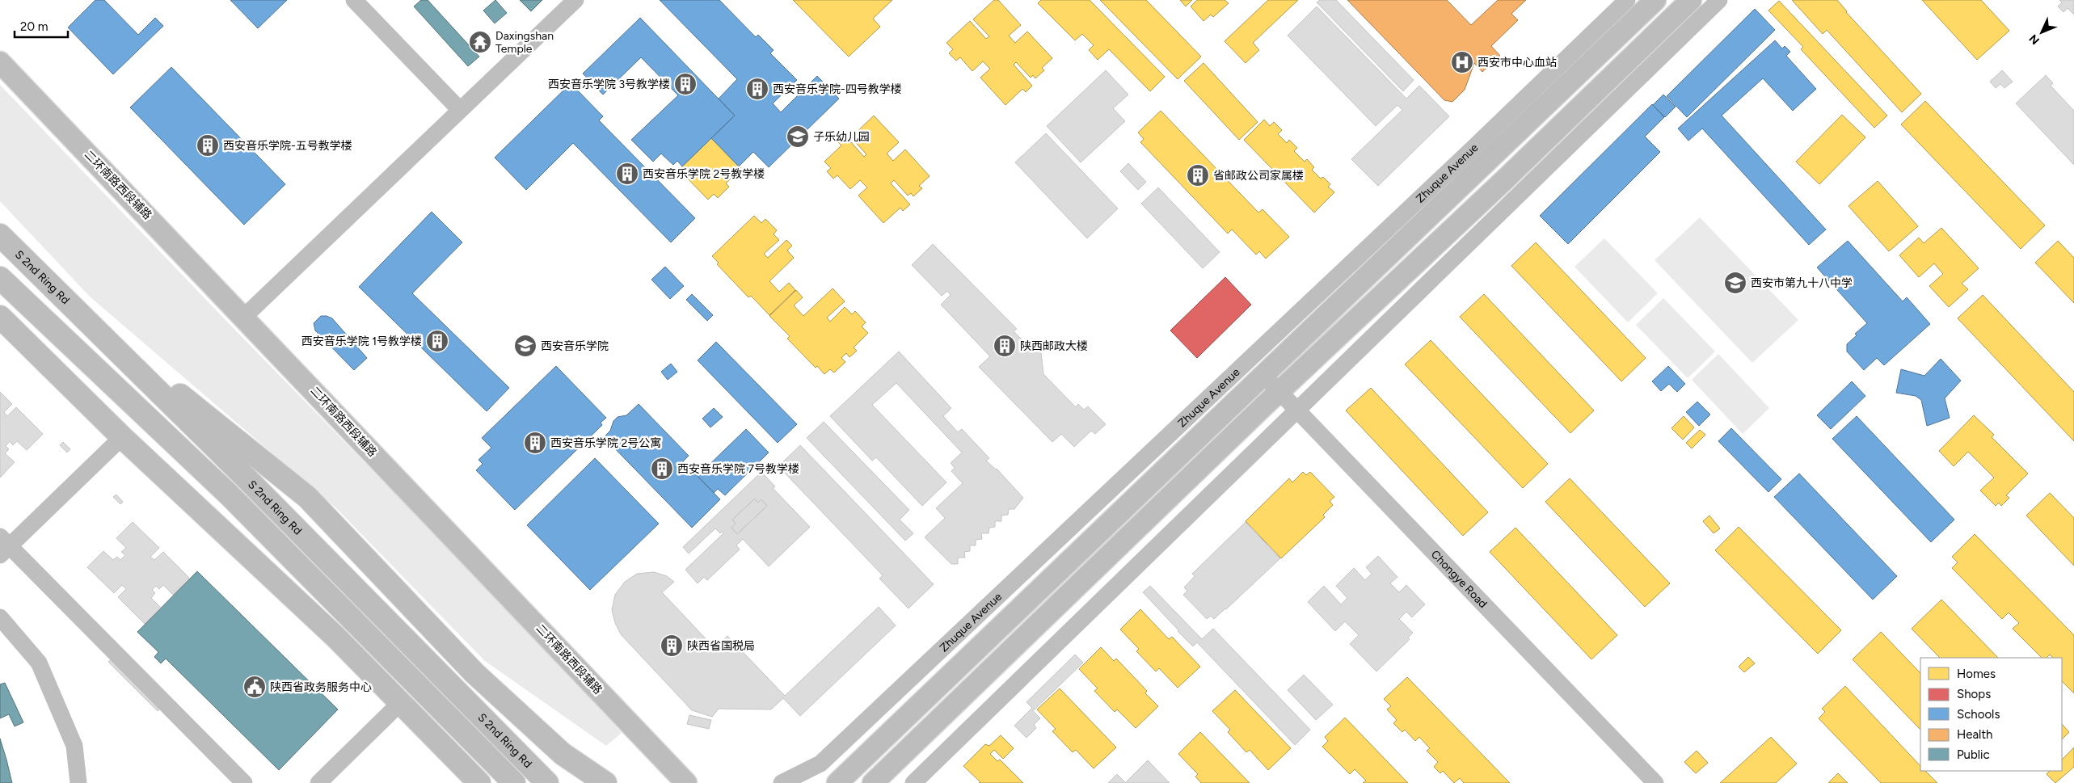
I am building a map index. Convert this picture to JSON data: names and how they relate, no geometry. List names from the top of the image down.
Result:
{
  "streets": {
    "highway": ["S 2nd Ring Rd"],
    "main road": ["Zhuque Avenue", "二环南路西段辅路"],
    "street": ["Chongye Road"]
  },
  "crossings": [
    ["Zhuque Avenue", "Chongye Road"]
  ],
  "places": {
    "temple": ["Daxingshan Temple"],
    "hospital": ["西安市中心血站"],
    "building": [
      "西安音乐学院 3号教学楼",
      "西安音乐学院-四号教学楼",
      "西安音乐学院-五号教学楼",
      "西安音乐学院 2号教学楼",
      "省邮政公司家属楼",
      "西安音乐学院 1号教学楼",
      "陕西邮政大楼",
      "西安音乐学院 2号公寓",
      "西安音乐学院 7号教学楼",
      "陕西省国税局"
    ],
    "school or university": ["子乐幼儿园", "西安市第九十八中学", "西安音乐学院"],
    "public building": ["陕西省政务服务中心"]
  },
  "legend": [
    "Homes",
    "Shops",
    "Schools",
    "Health",
    "Public"
  ],
  "scale_bar": "20 m",
  "north": "bottom left"
}
